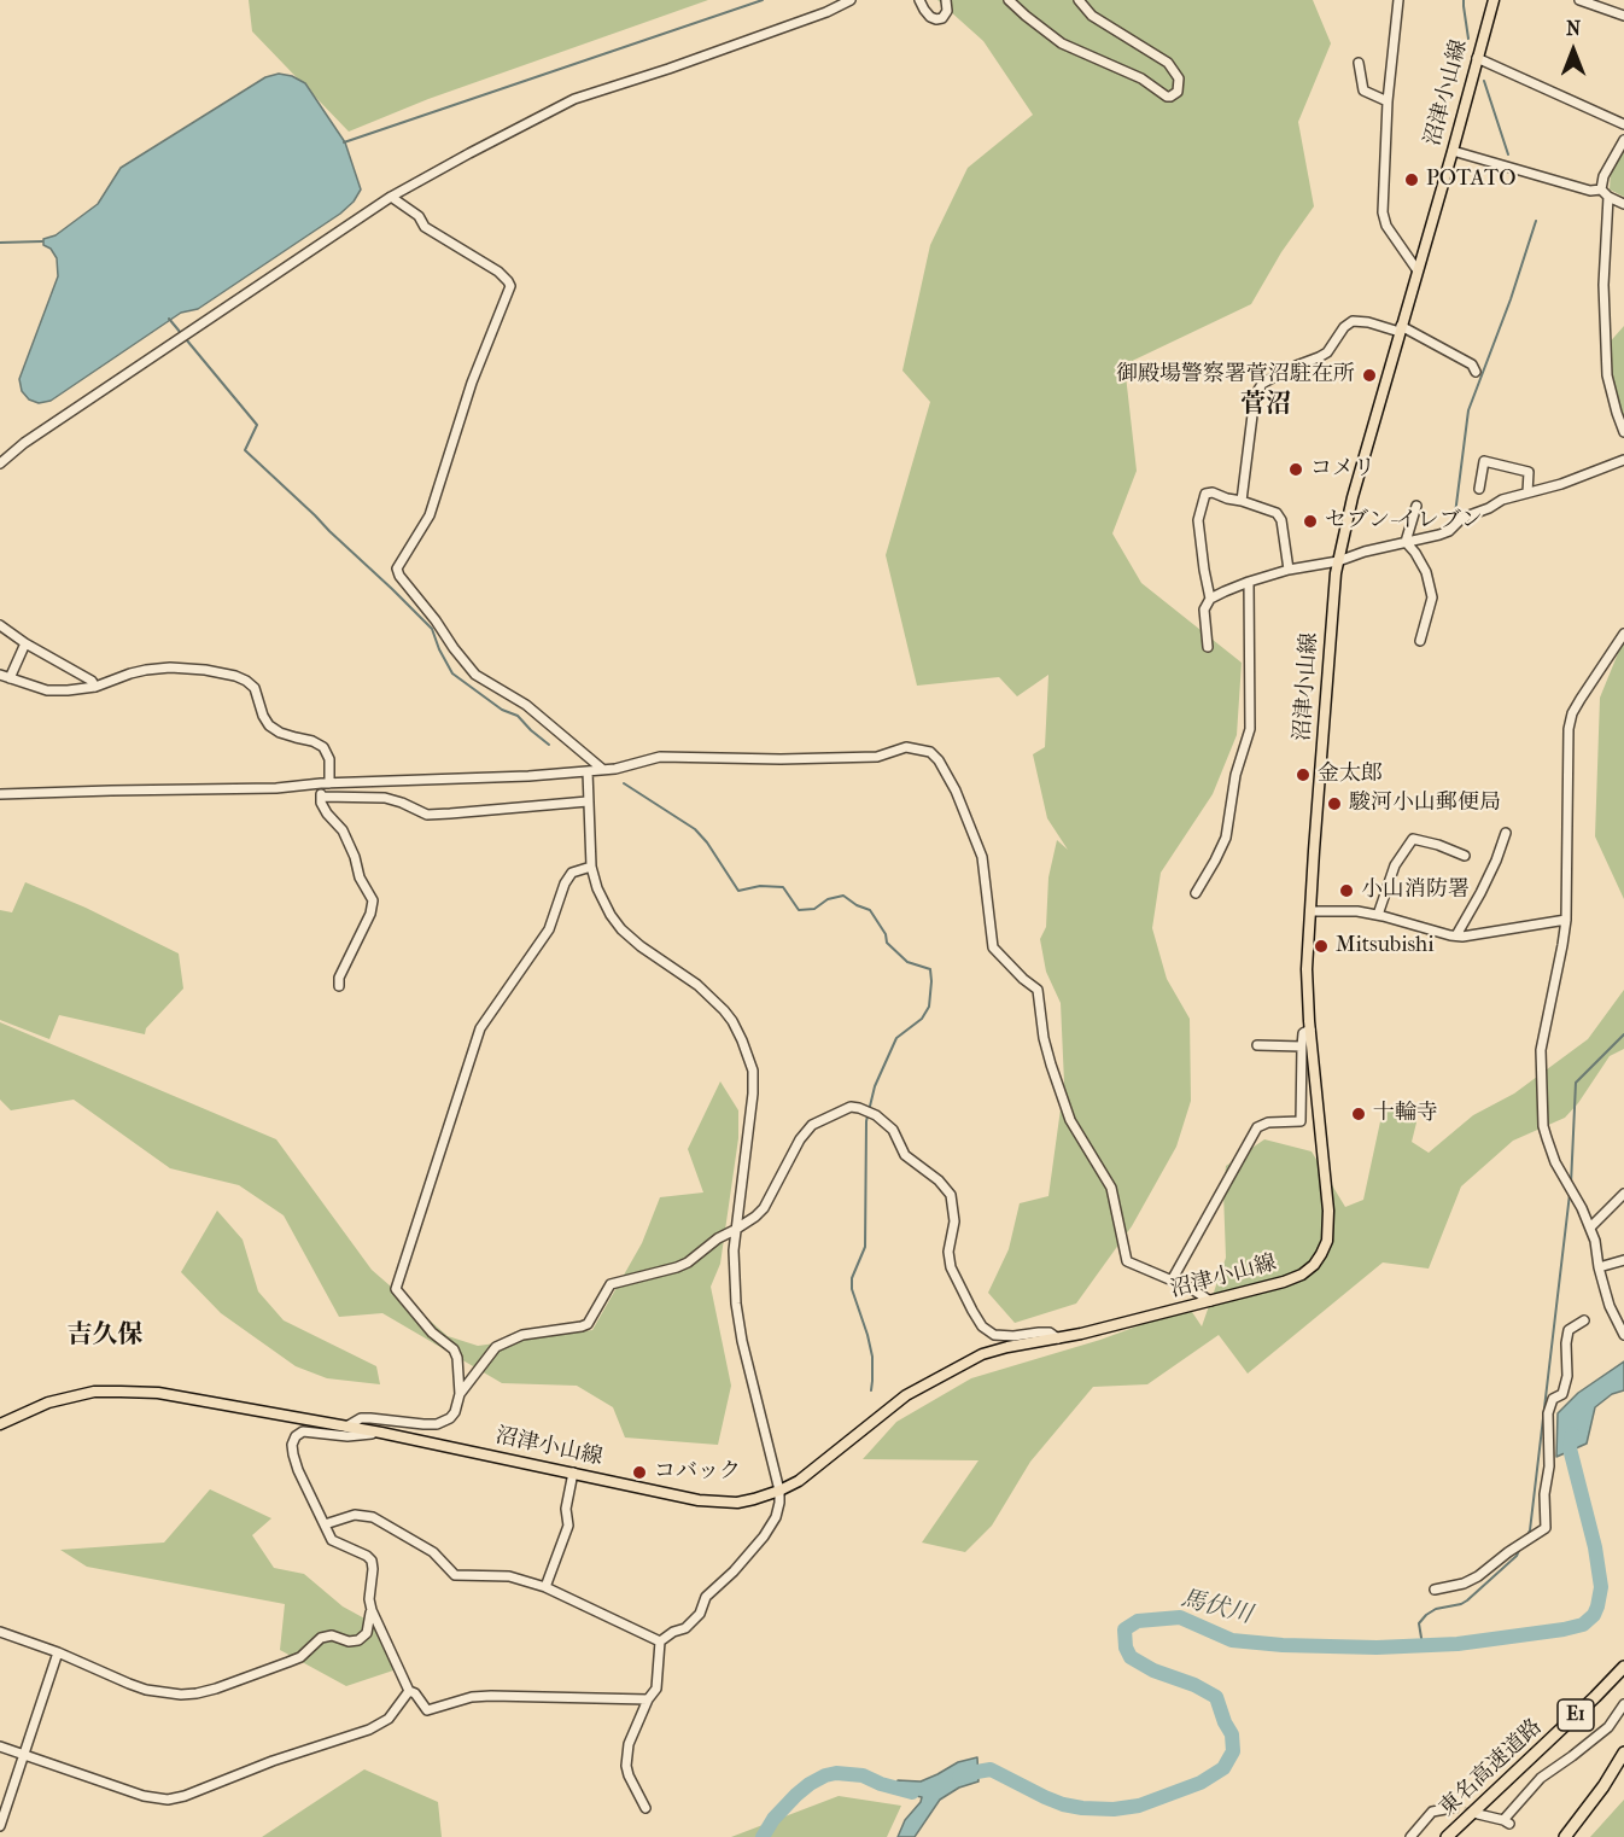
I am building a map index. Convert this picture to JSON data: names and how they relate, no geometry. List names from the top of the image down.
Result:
{
  "streets": {
    "highway": ["E1", "東名高速道路"],
    "main road": ["沼津小山線"]
  },
  "districts": ["菅沼", "吉久保"],
  "water": ["馬伏川"],
  "places": [
    "POTATO",
    "御殿場警察署菅沼駐在所",
    "コメリ",
    "セブン-イレブン",
    "金太郎",
    "駿河小山郵便局",
    "小山消防署",
    "Mitsubishi",
    "十輪寺",
    "コバック"
  ],
  "north": "top"
}
